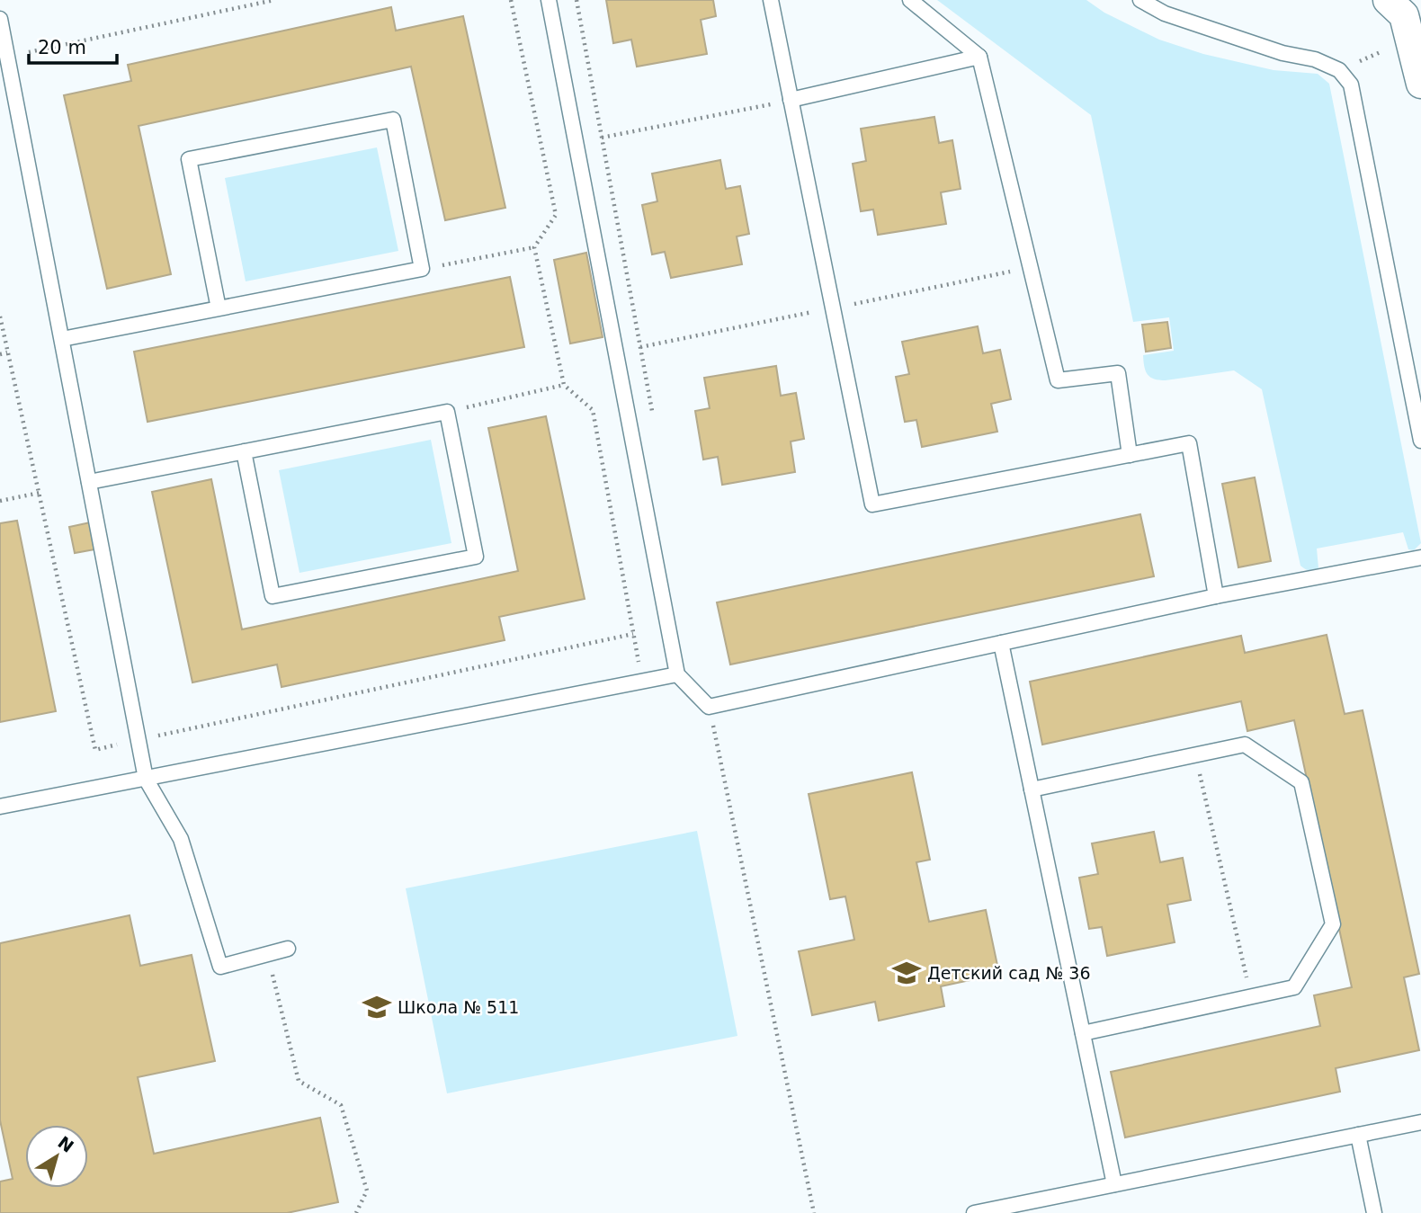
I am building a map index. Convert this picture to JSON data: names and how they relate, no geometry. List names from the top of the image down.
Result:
{
  "places": {
    "school or university": ["Детский сад № 36", "Школа № 511"]
  },
  "scale_bar": "20 m",
  "north": "top right"
}
